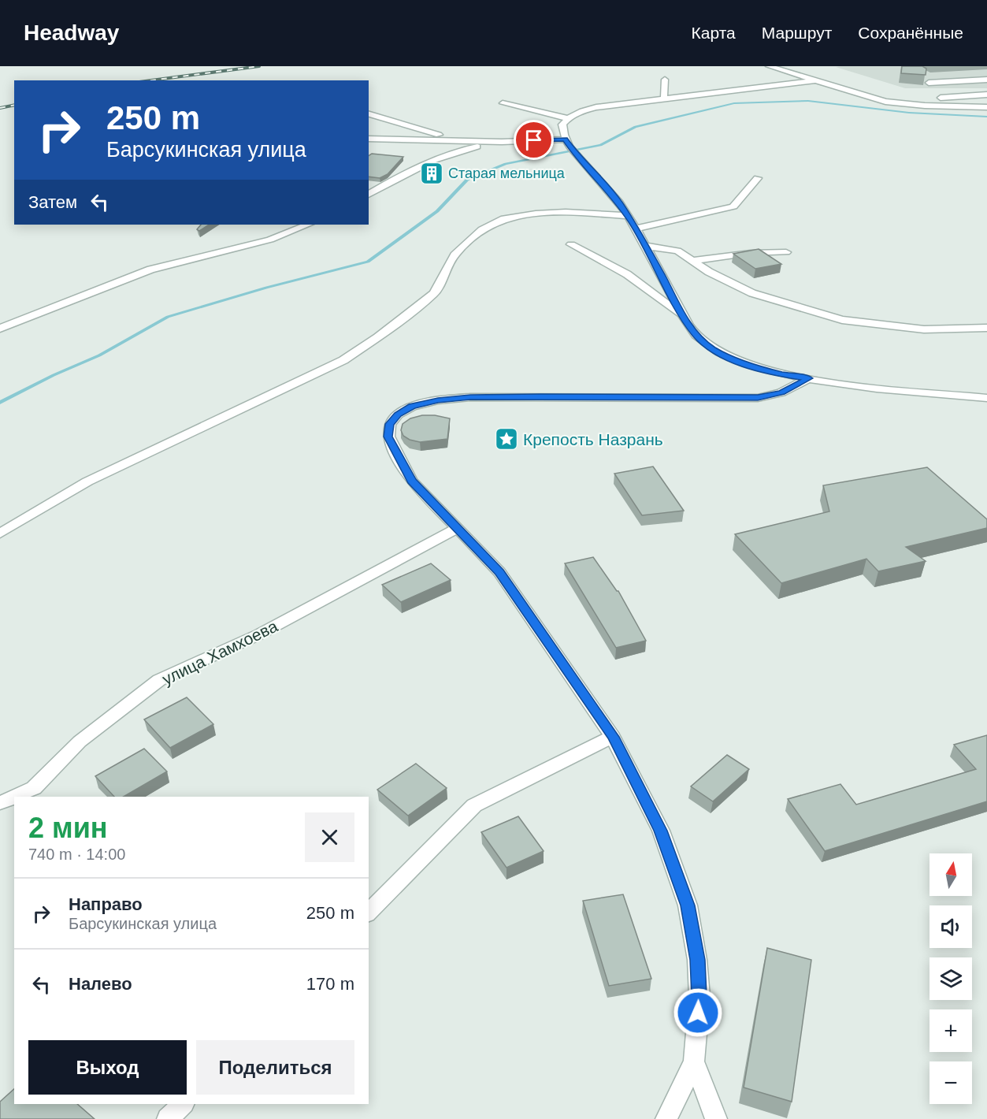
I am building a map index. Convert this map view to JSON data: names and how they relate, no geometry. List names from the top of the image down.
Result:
{
  "streets": {
    "street": ["улица Хамхоева"]
  },
  "places": {
    "building": ["Старая мельница"],
    "place": ["Крепость Назрань"]
  },
  "north": "top",
  "page": {
    "header": "Headway",
    "nav": ["Карта", "Маршрут", "Сохранённые"],
    "turn": ["250 m", "Барсукинская улица"],
    "then": "Затем",
    "heading": ["2 мин", "740 m · 14:00"],
    "map_buttons": ["+", "−"],
    "list": [
      {
        "name": "Направо",
        "note": "Барсукинская улица",
        "value": "250 m"
      },
      {
        "name": "Налево",
        "value": "170 m"
      }
    ],
    "buttons": ["Выход", "Поделиться"]
  }
}
